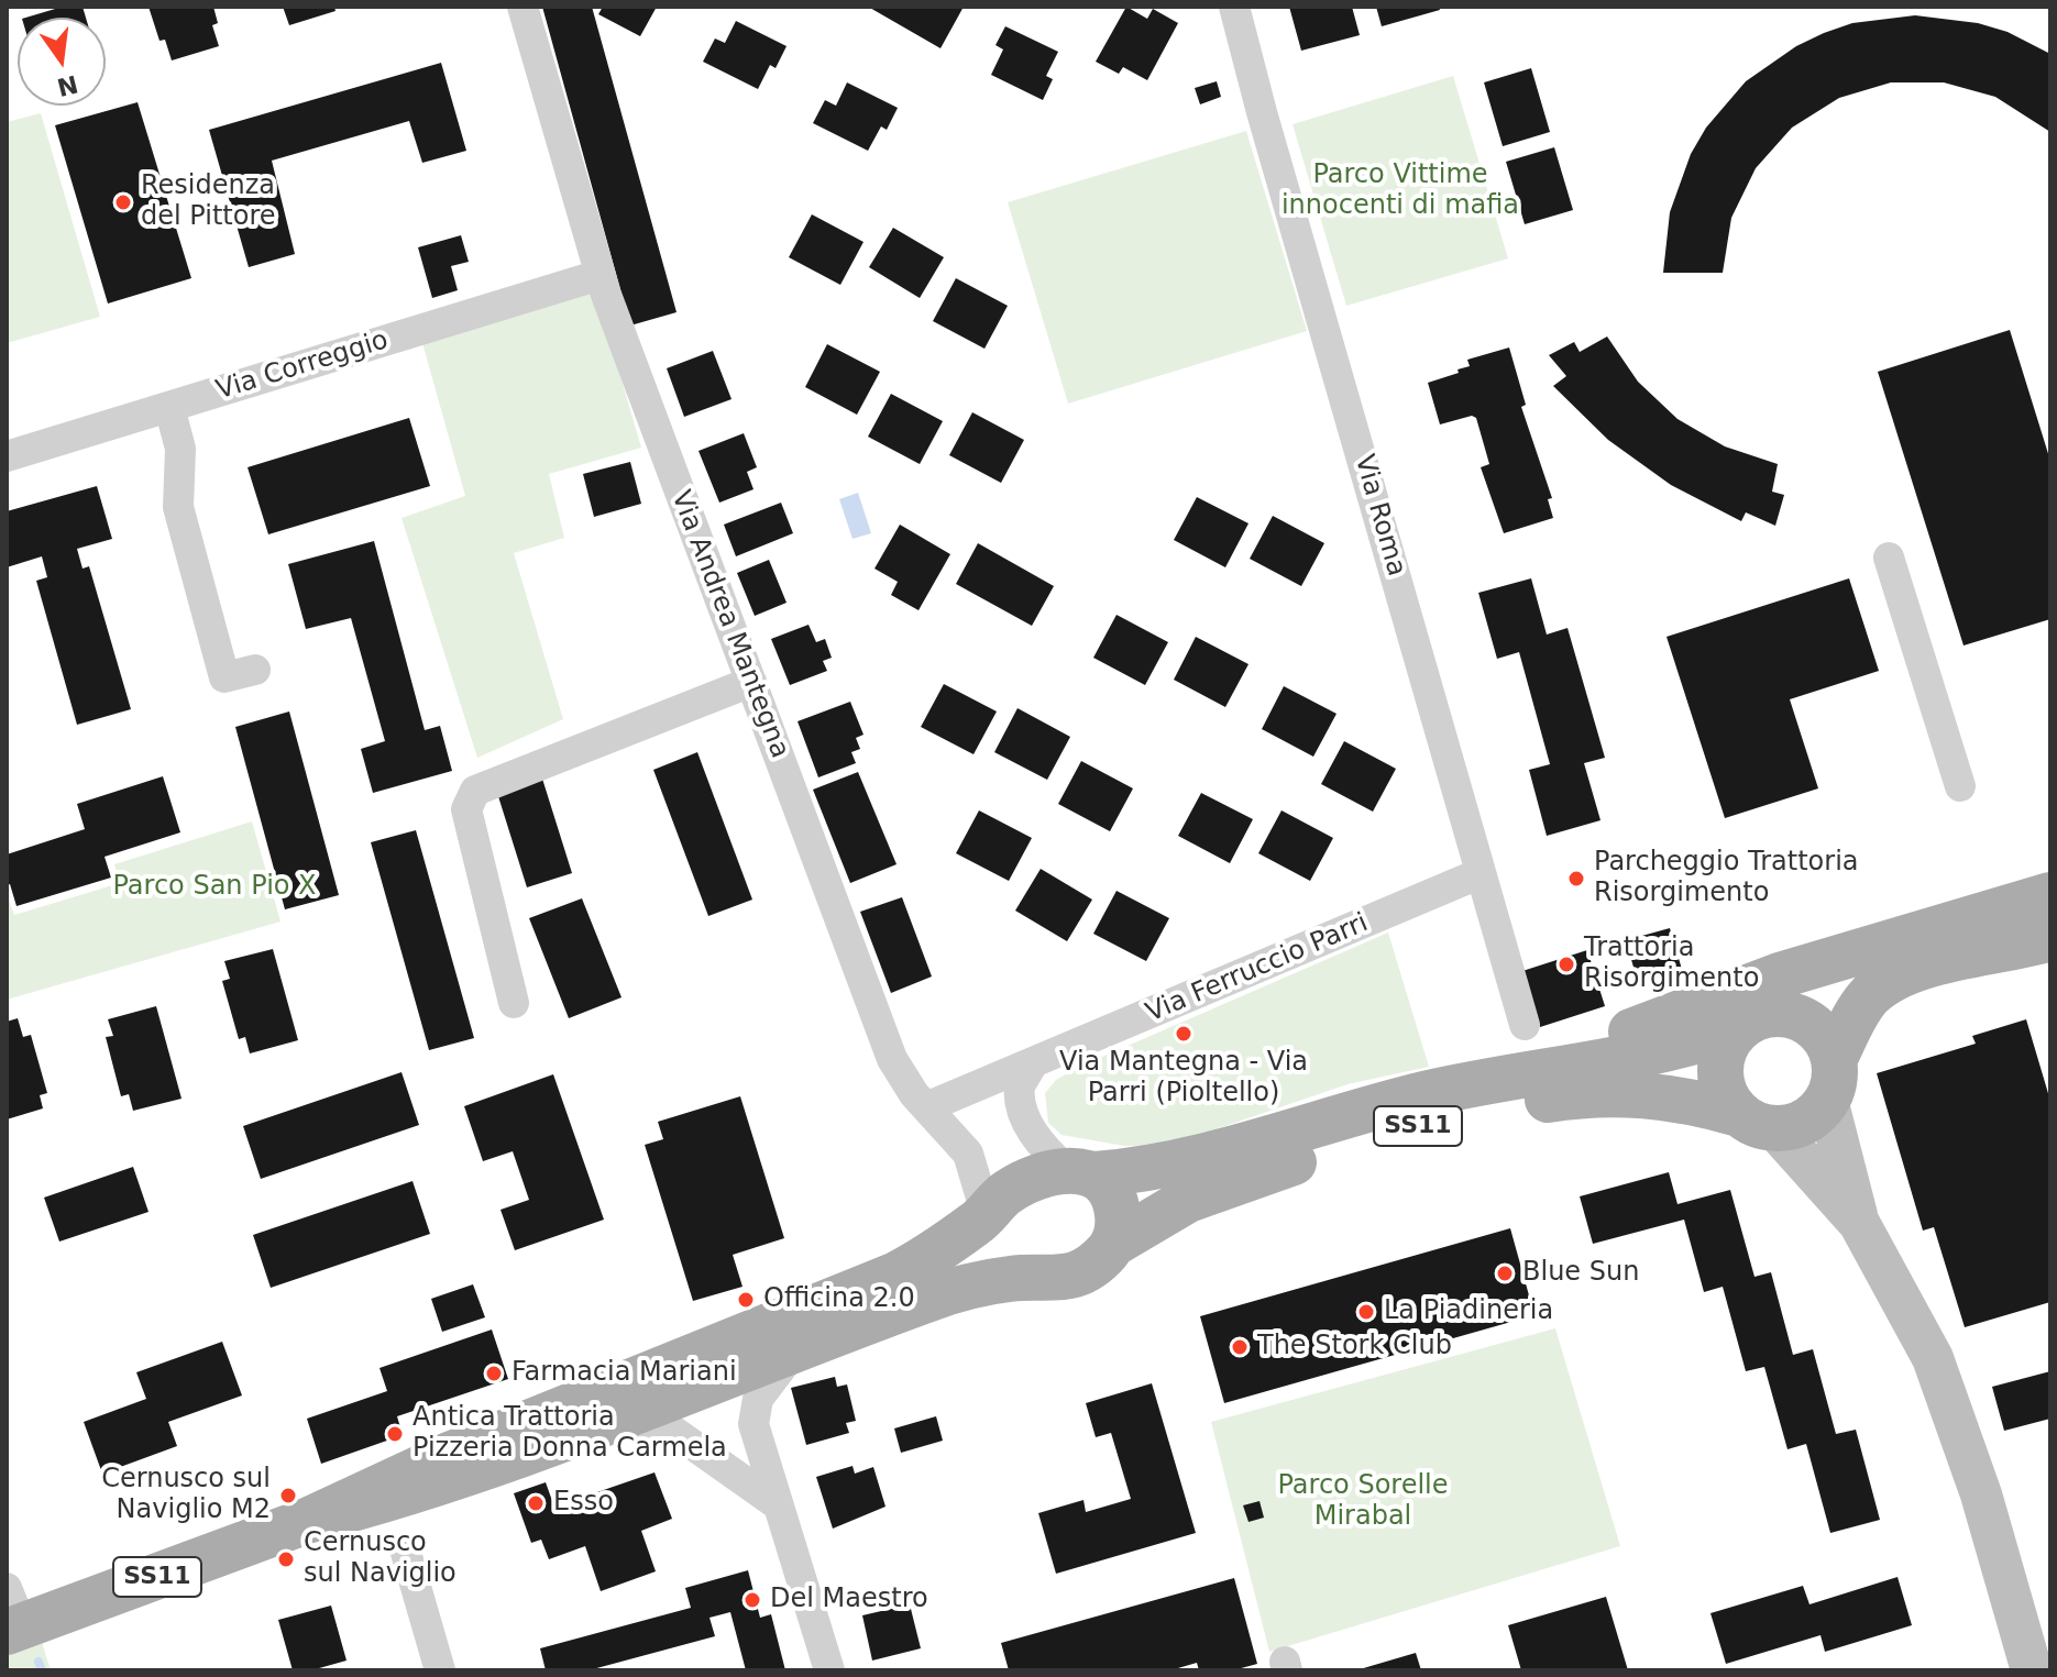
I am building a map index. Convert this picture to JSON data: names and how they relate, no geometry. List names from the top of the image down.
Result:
{
  "streets": {
    "main road": ["SS11"],
    "street": [
      "Via Correggio",
      "Via Roma",
      "Via Andrea Mantegna",
      "Via Ferruccio Parri"
    ]
  },
  "crossings": [
    ["Via Correggio", "Via Andrea Mantegna"],
    ["Via Roma", "Via Ferruccio Parri"],
    ["Via Andrea Mantegna", "Via Ferruccio Parri"],
    ["Via Andrea Mantegna", "SS11"]
  ],
  "parks": ["Parco Vittime innocenti di mafia", "Parco San Pio X", "Parco Sorelle Mirabal"],
  "places": [
    "Residenza del Pittore",
    "Parcheggio Trattoria Risorgimento",
    "Trattoria Risorgimento",
    "Via Mantegna - Via Parri (Pioltello)",
    "Blue Sun",
    "Officina 2.0",
    "La Piadineria",
    "The Stork Club",
    "Farmacia Mariani",
    "Antica Trattoria Pizzeria Donna Carmela",
    "Cernusco sul Naviglio M2",
    "Esso",
    "Cernusco sul Naviglio",
    "Del Maestro"
  ],
  "north": "bottom"
}
